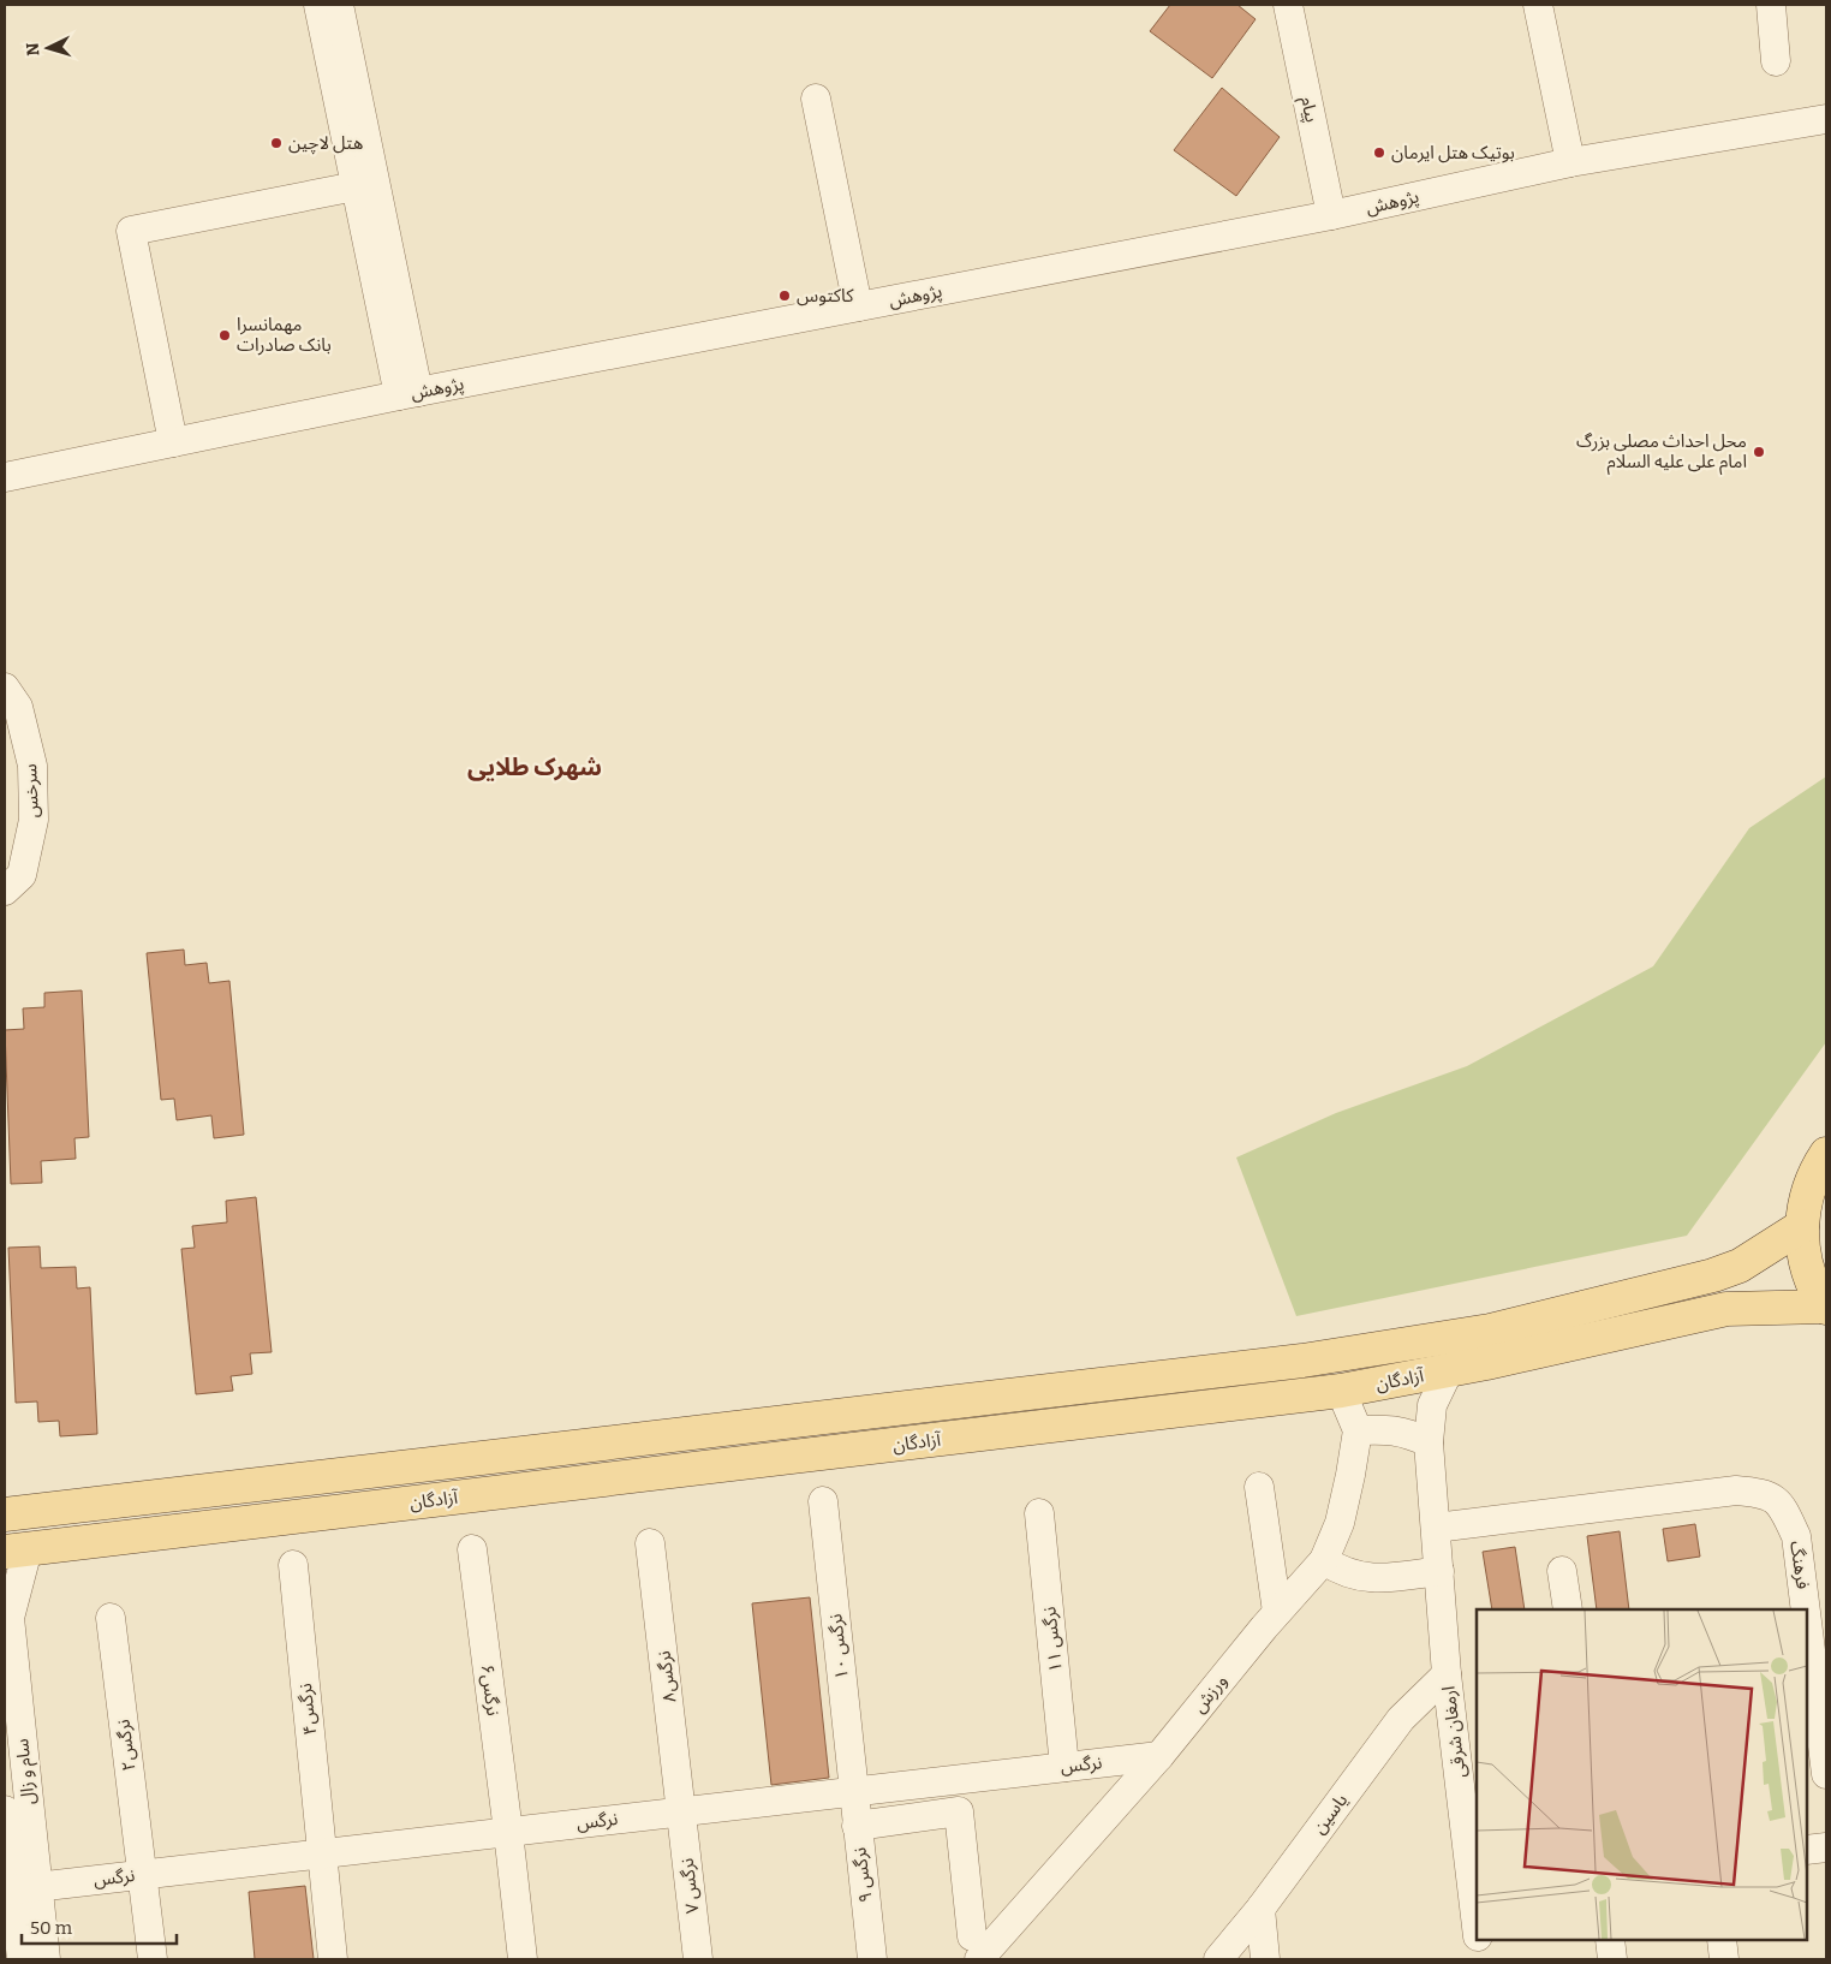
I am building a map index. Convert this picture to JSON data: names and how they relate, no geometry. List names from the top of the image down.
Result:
{
  "streets": {
    "main road": ["آزادگان"],
    "street": [
      "پیام",
      "پژوهش",
      "سرخس",
      "فرهنگ",
      "نرگس ۱۱",
      "نرگس ۱۰",
      "نرگس۸",
      "نرگس۶",
      "ورزش",
      "نرگس۴",
      "ارمغان شرقی",
      "نرگس۲",
      "نرگس",
      "سام و زال",
      "یاسین",
      "نرگس ۹",
      "نرگس ۷"
    ]
  },
  "crossings": [
    ["پیام", "پژوهش"],
    ["آزادگان", "ارمغان شرقی"],
    ["آزادگان", "سام و زال"],
    ["فرهنگ", "ارمغان شرقی"],
    ["نرگس ۱۱", "نرگس"],
    ["نرگس ۱۰", "نرگس"],
    ["نرگس ۱۰", "نرگس ۹"],
    ["نرگس۸", "نرگس"],
    ["نرگس۸", "نرگس ۷"],
    ["نرگس۶", "نرگس"],
    ["ورزش", "نرگس"],
    ["نرگس۴", "نرگس"],
    ["ارمغان شرقی", "یاسین"],
    ["نرگس۲", "نرگس"],
    ["نرگس", "سام و زال"],
    ["نرگس", "نرگس ۹"],
    ["نرگس", "نرگس ۷"]
  ],
  "districts": ["شهرک طلایی"],
  "places": [
    "هتل لاچین",
    "بوتیک هتل ایرمان",
    "کاکتوس",
    "مهمانسرا بانک صادرات",
    "محل احداث مصلی بزرگ امام علی علیه السلام"
  ],
  "scale_bar": "50 m",
  "north": "left"
}
